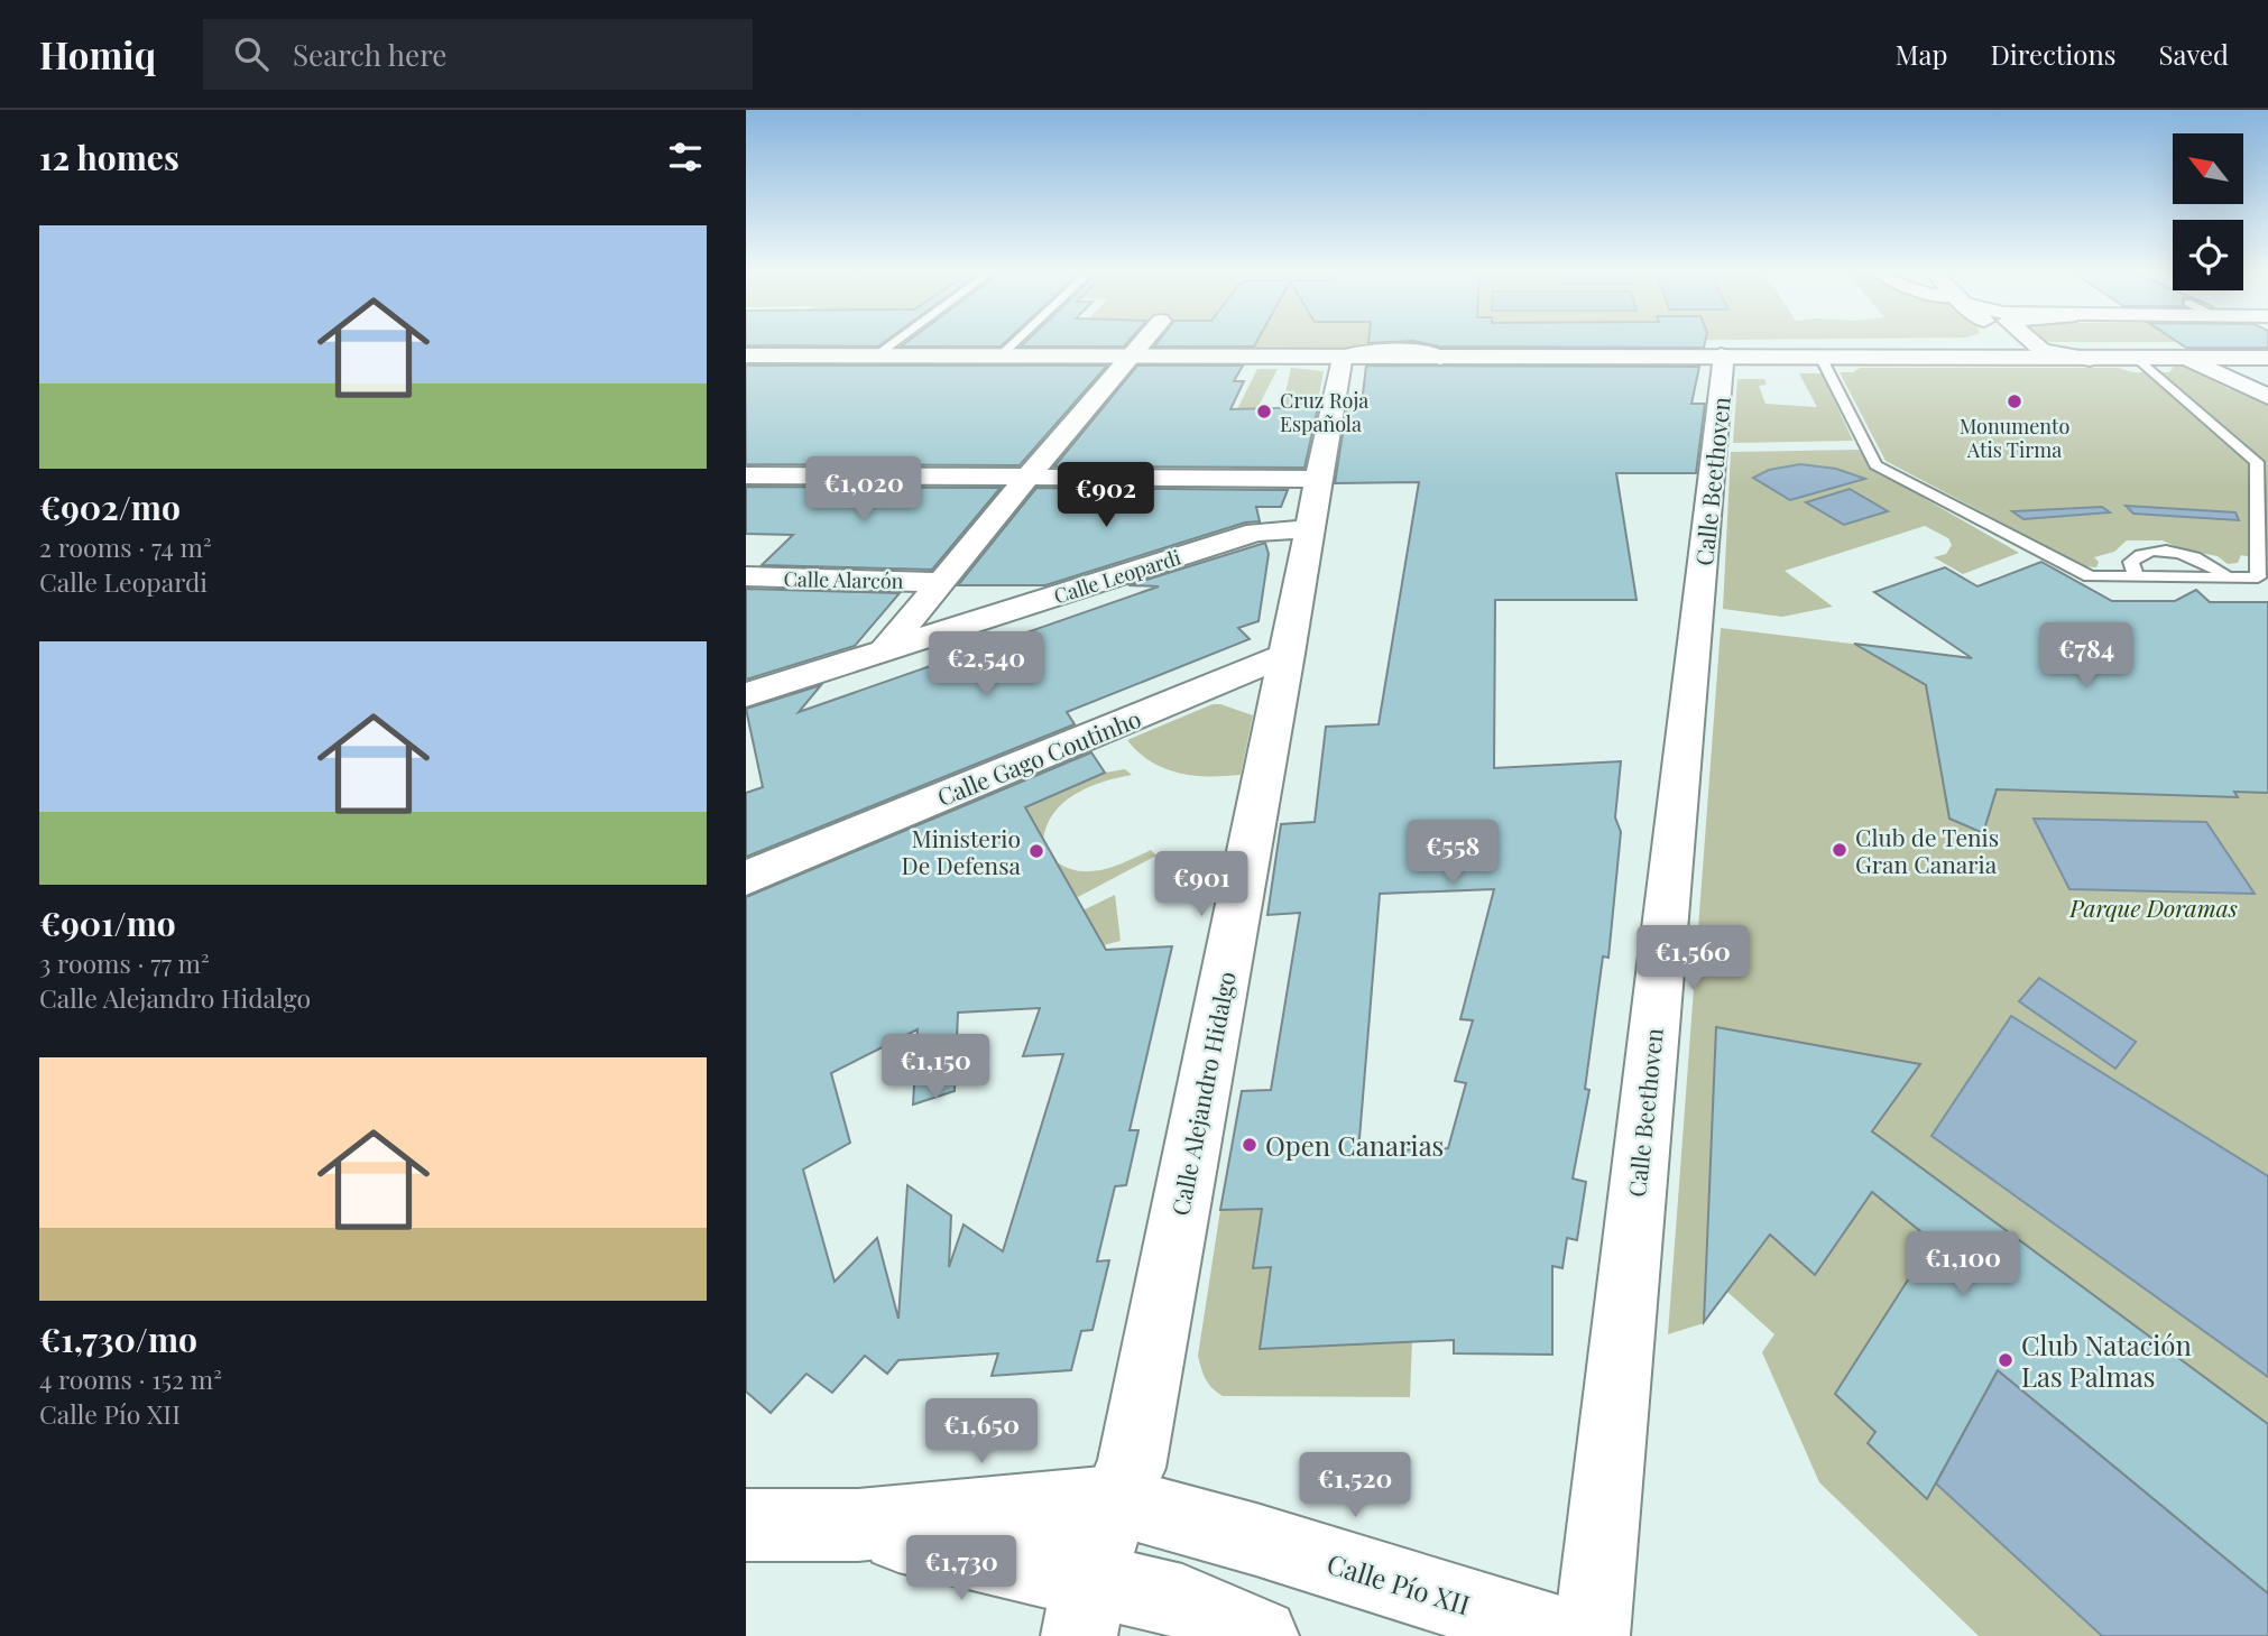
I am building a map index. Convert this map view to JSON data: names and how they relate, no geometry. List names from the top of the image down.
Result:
{
  "streets": {
    "street": [
      "Calle Beethoven",
      "Calle Leopardi",
      "Calle Alarcón",
      "Calle Gago Coutinho",
      "Calle Alejandro Hidalgo",
      "Calle Pío XII"
    ]
  },
  "crossings": [
    ["Calle Leopardi", "Calle Alejandro Hidalgo"],
    ["Calle Gago Coutinho", "Calle Alejandro Hidalgo"],
    ["Calle Alejandro Hidalgo", "Calle Pío XII"]
  ],
  "parks": ["Parque Doramas"],
  "places": [
    "Monumento Atis Tirma",
    "Cruz Roja Española",
    "Club de Tenis Gran Canaria",
    "Ministerio De Defensa",
    "Open Canarias",
    "Club Natación Las Palmas"
  ],
  "north": "top left",
  "page": {
    "header": "Homiq",
    "search": "Search here",
    "nav": ["Map", "Directions", "Saved"],
    "heading": "12 homes",
    "list": [
      {
        "name": "€902/mo",
        "note": "2 rooms · 74 m² · Calle Leopardi"
      },
      {
        "name": "€901/mo",
        "note": "3 rooms · 77 m² · Calle Alejandro Hidalgo"
      },
      {
        "name": "€1,730/mo",
        "note": "4 rooms · 152 m² · Calle Pío XII"
      }
    ],
    "price": [
      "€1,020",
      "€902",
      "€784",
      "€2,540",
      "€558",
      "€901",
      "€1,560",
      "€1,150",
      "€1,100",
      "€1,650",
      "€1,520",
      "€1,730"
    ]
  }
}
